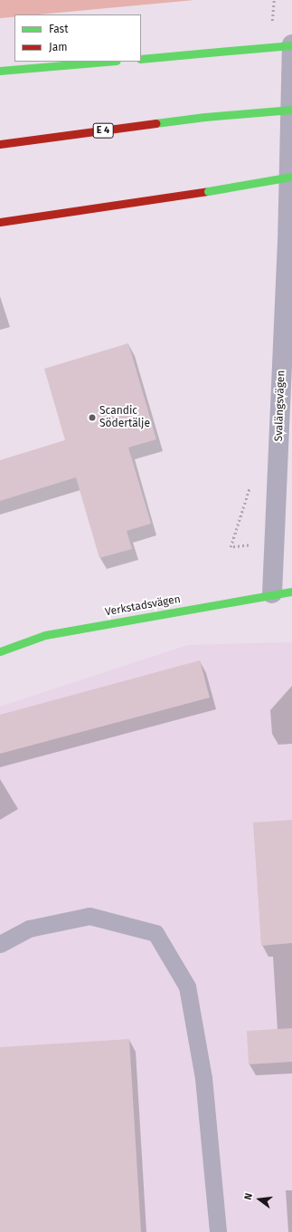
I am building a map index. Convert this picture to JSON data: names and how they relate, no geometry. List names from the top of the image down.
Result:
{
  "streets": {
    "main road": ["E 4", "Verkstadsvägen"],
    "street": ["Svalängsvägen"]
  },
  "crossings": [
    ["Svalängsvägen", "Verkstadsvägen"]
  ],
  "places": ["Scandic Södertälje"],
  "legend": ["Fast", "Jam"],
  "north": "left"
}
